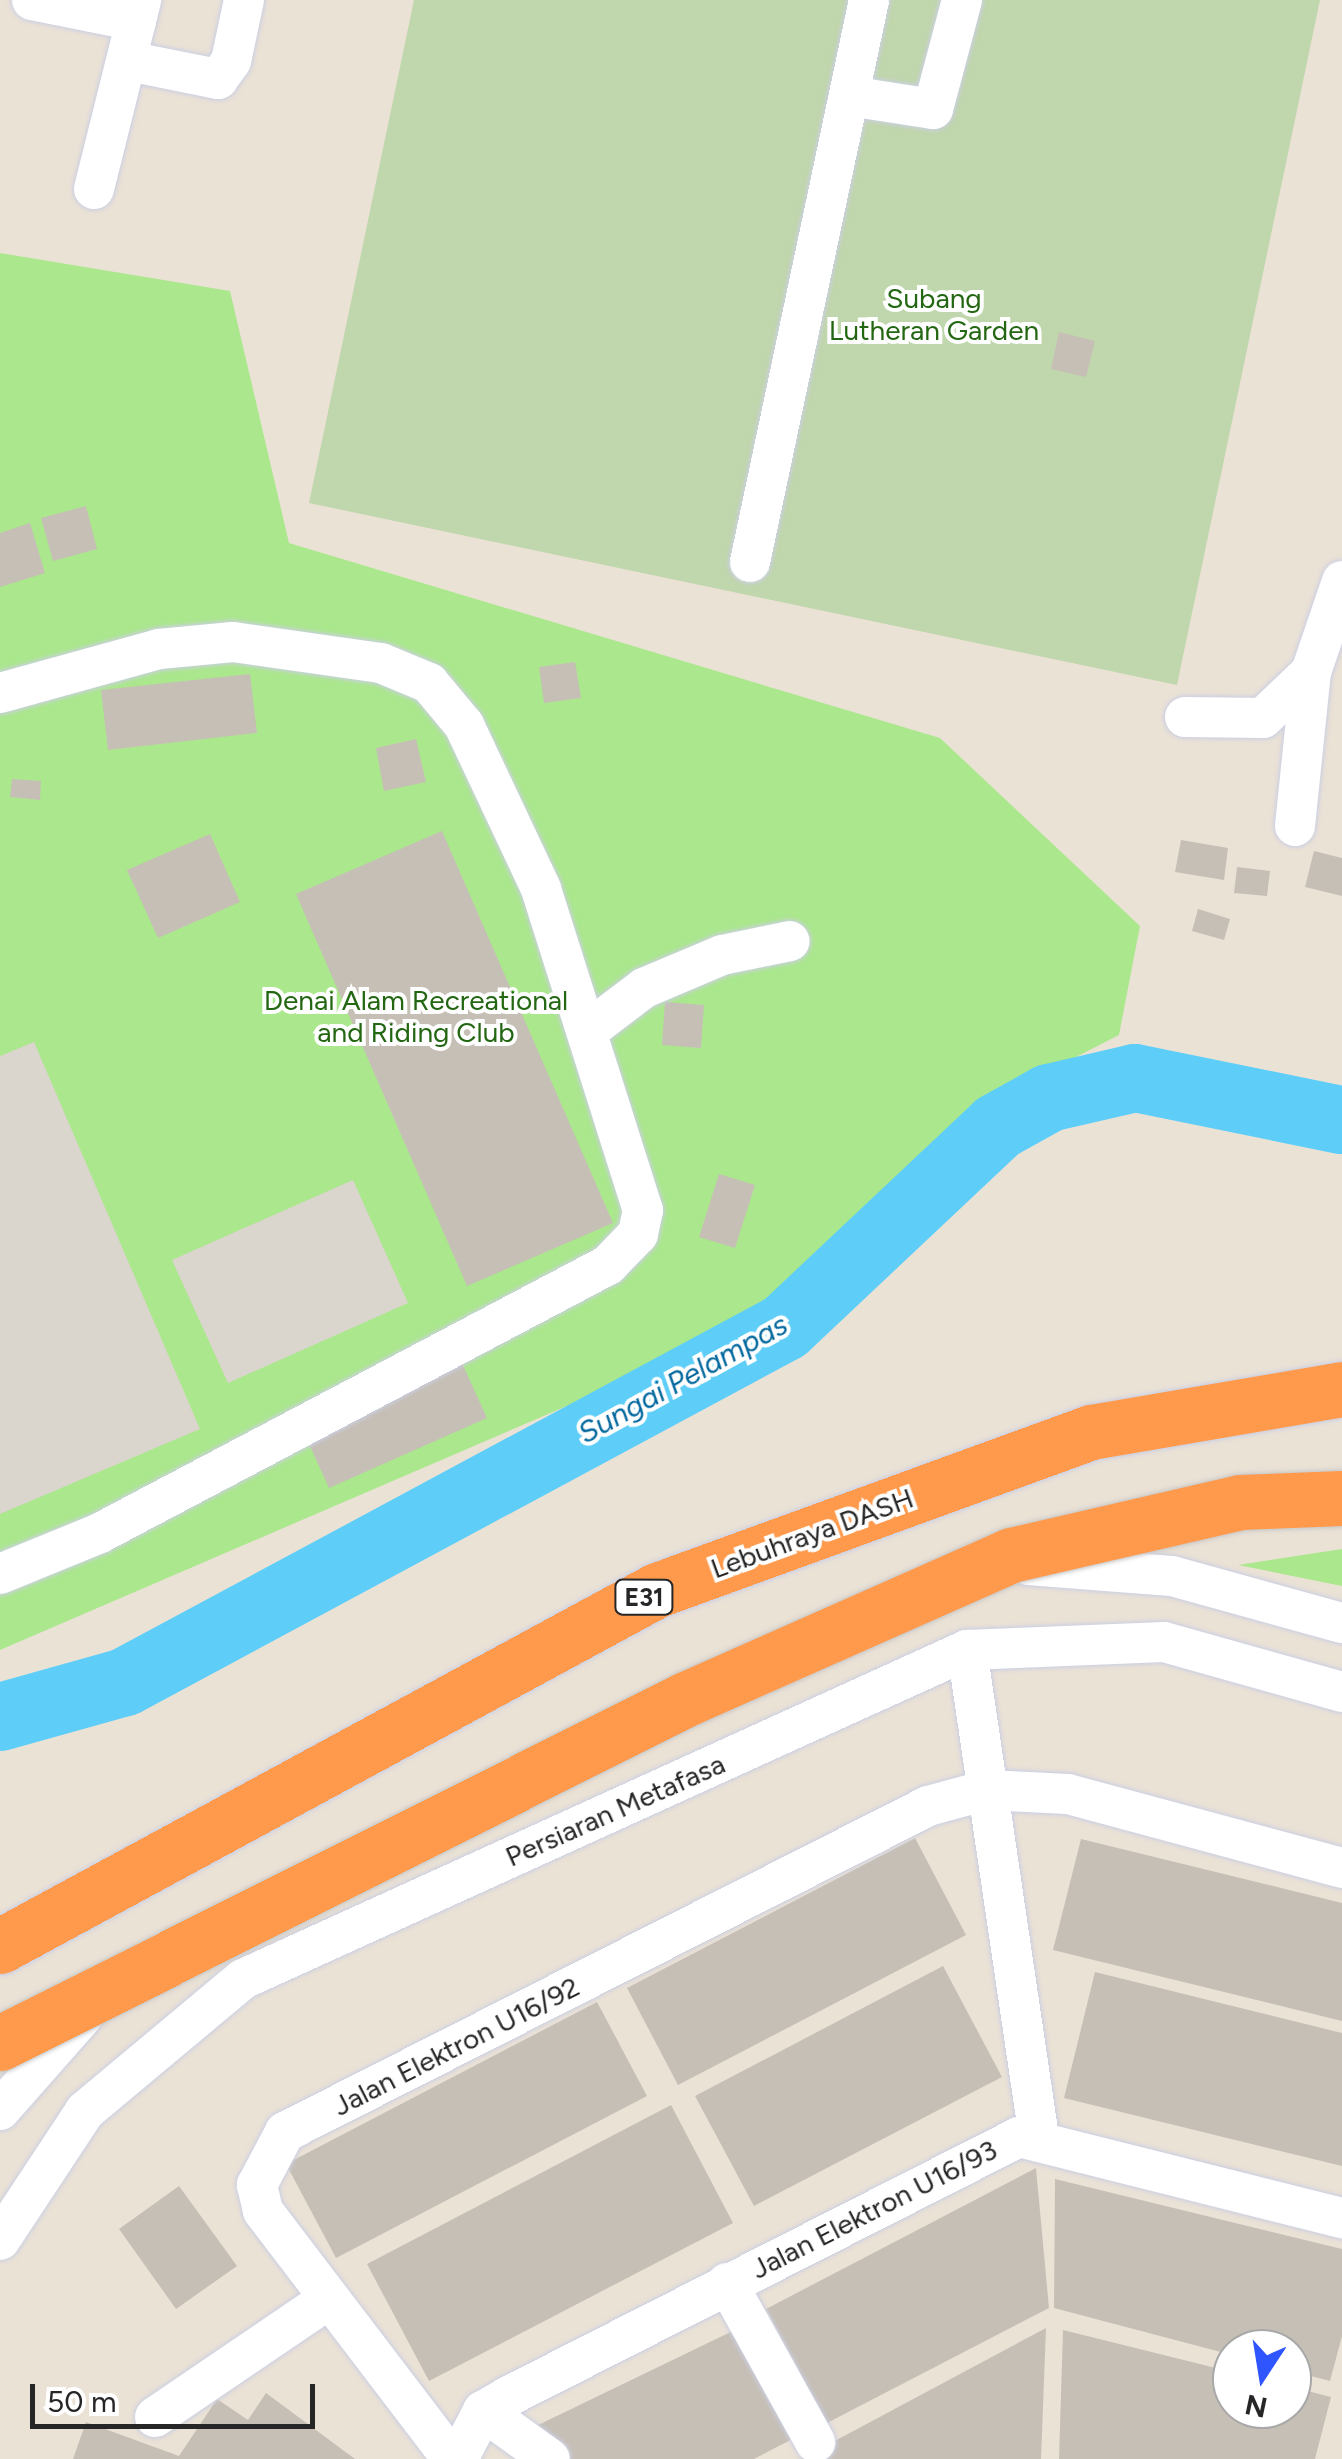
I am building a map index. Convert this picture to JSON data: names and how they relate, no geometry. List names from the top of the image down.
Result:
{
  "streets": {
    "highway": ["Lebuhraya DASH", "E31"],
    "street": ["Persiaran Metafasa", "Jalan Elektron U16/92", "Jalan Elektron U16/93"]
  },
  "water": ["Sungai Pelampas"],
  "parks": ["Subang Lutheran Garden", "Denai Alam Recreational and Riding Club"],
  "scale_bar": "50 m",
  "north": "bottom"
}
